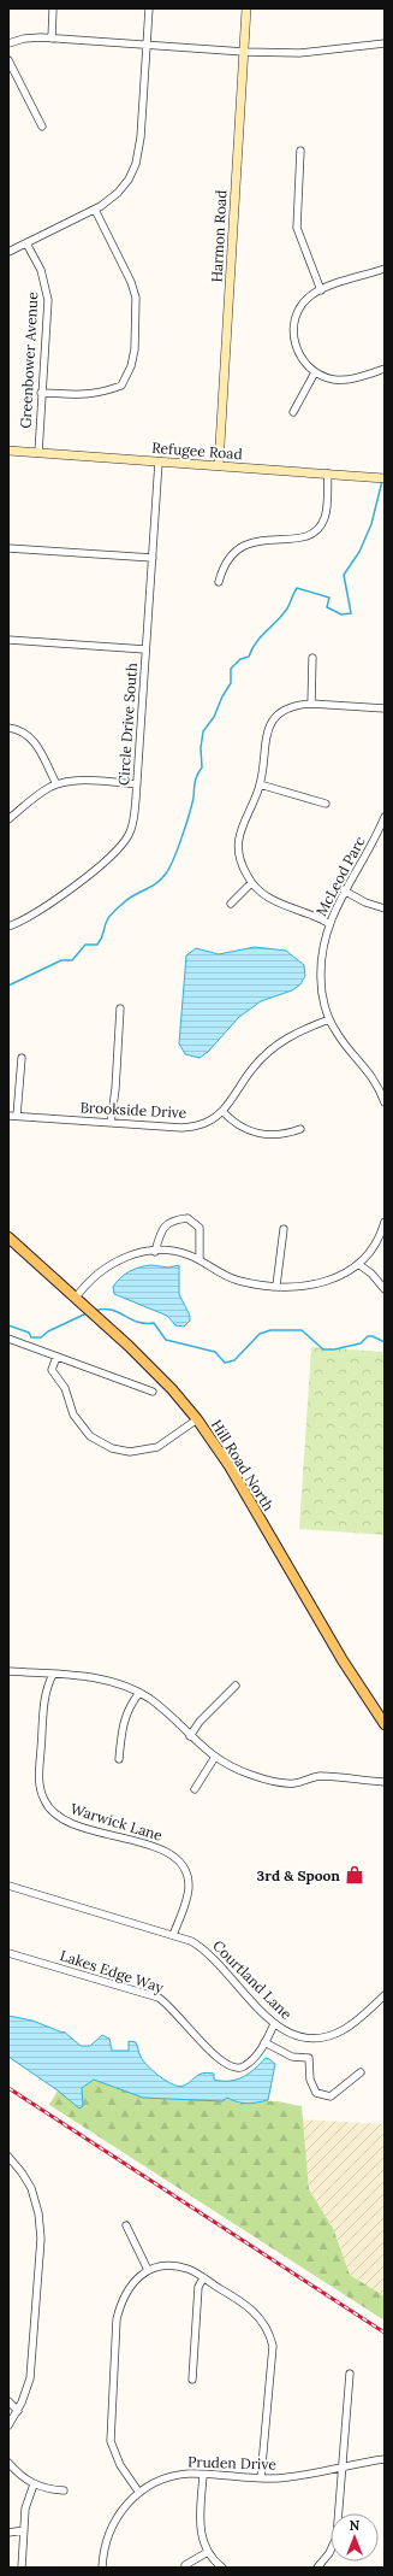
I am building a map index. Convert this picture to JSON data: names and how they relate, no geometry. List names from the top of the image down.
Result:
{
  "streets": {
    "main road": ["Harmon Road", "Refugee Road", "Hill Road North"],
    "street": [
      "Greenbower Avenue",
      "Circle Drive South",
      "McLeod Parc",
      "Brookside Drive",
      "Warwick Lane",
      "Lakes Edge Way",
      "Courtland Lane",
      "Pruden Drive"
    ]
  },
  "crossings": [
    ["Harmon Road", "Refugee Road"],
    ["Greenbower Avenue", "Refugee Road"],
    ["Refugee Road", "Circle Drive South"],
    ["McLeod Parc", "Brookside Drive"],
    ["Warwick Lane", "Courtland Lane"],
    ["Lakes Edge Way", "Courtland Lane"]
  ],
  "places": {
    "shop": ["3rd & Spoon"]
  },
  "north": "top"
}
